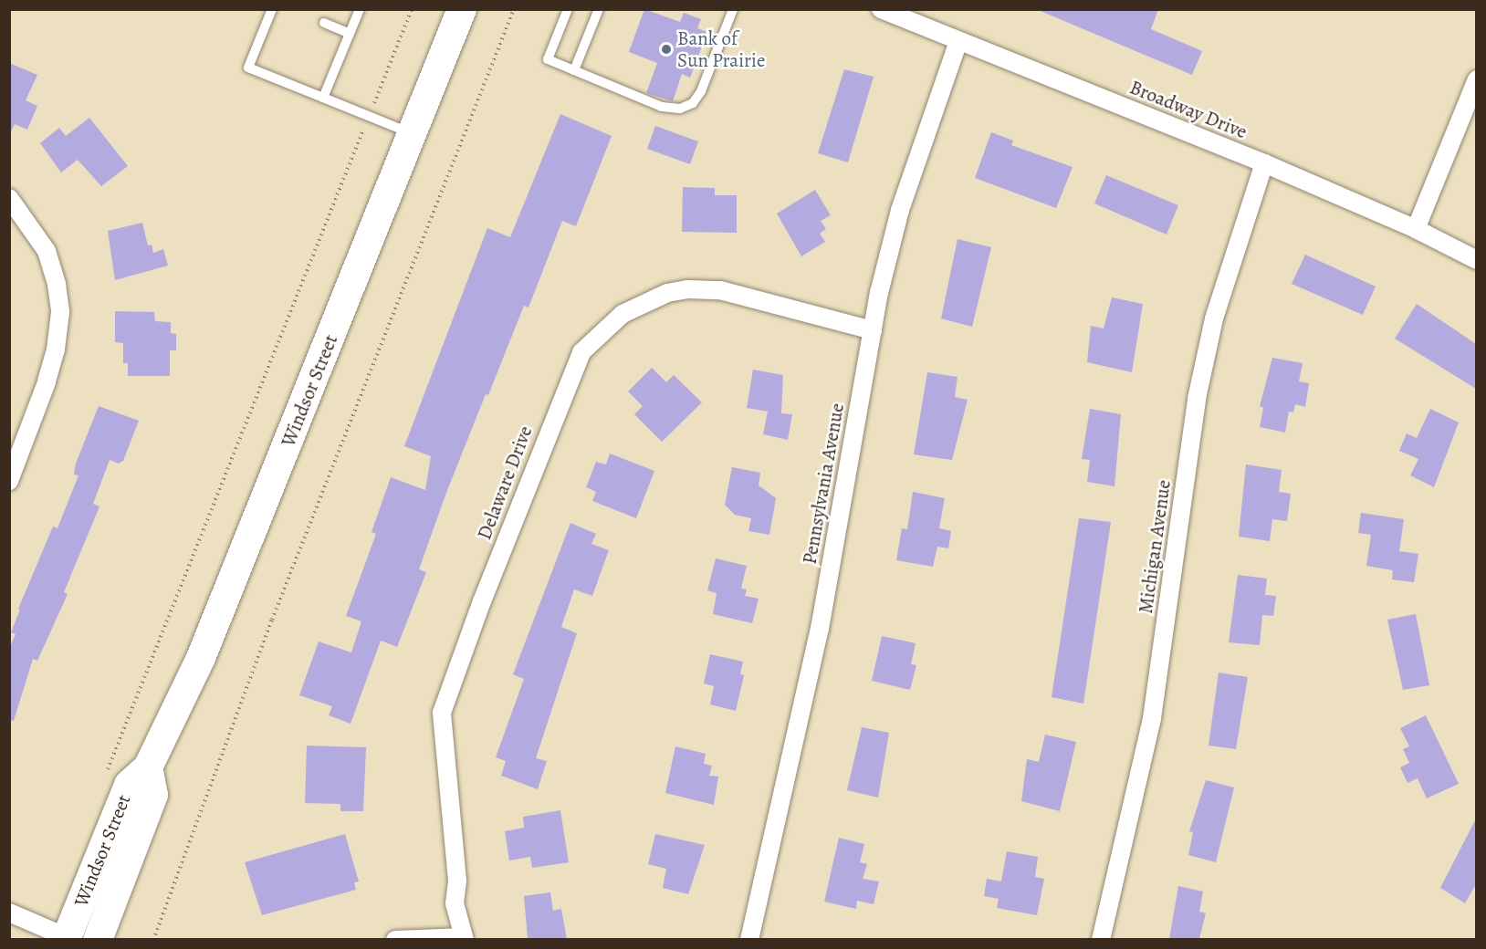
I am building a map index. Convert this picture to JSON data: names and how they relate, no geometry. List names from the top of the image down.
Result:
{
  "streets": {
    "main road": ["Windsor Street"],
    "street": [
      "Broadway Drive",
      "Delaware Drive",
      "Pennsylvania Avenue",
      "Michigan Avenue"
    ]
  },
  "crossings": [
    ["Broadway Drive", "Pennsylvania Avenue"],
    ["Broadway Drive", "Michigan Avenue"],
    ["Delaware Drive", "Pennsylvania Avenue"]
  ],
  "places": ["Bank of Sun Prairie"]
}
